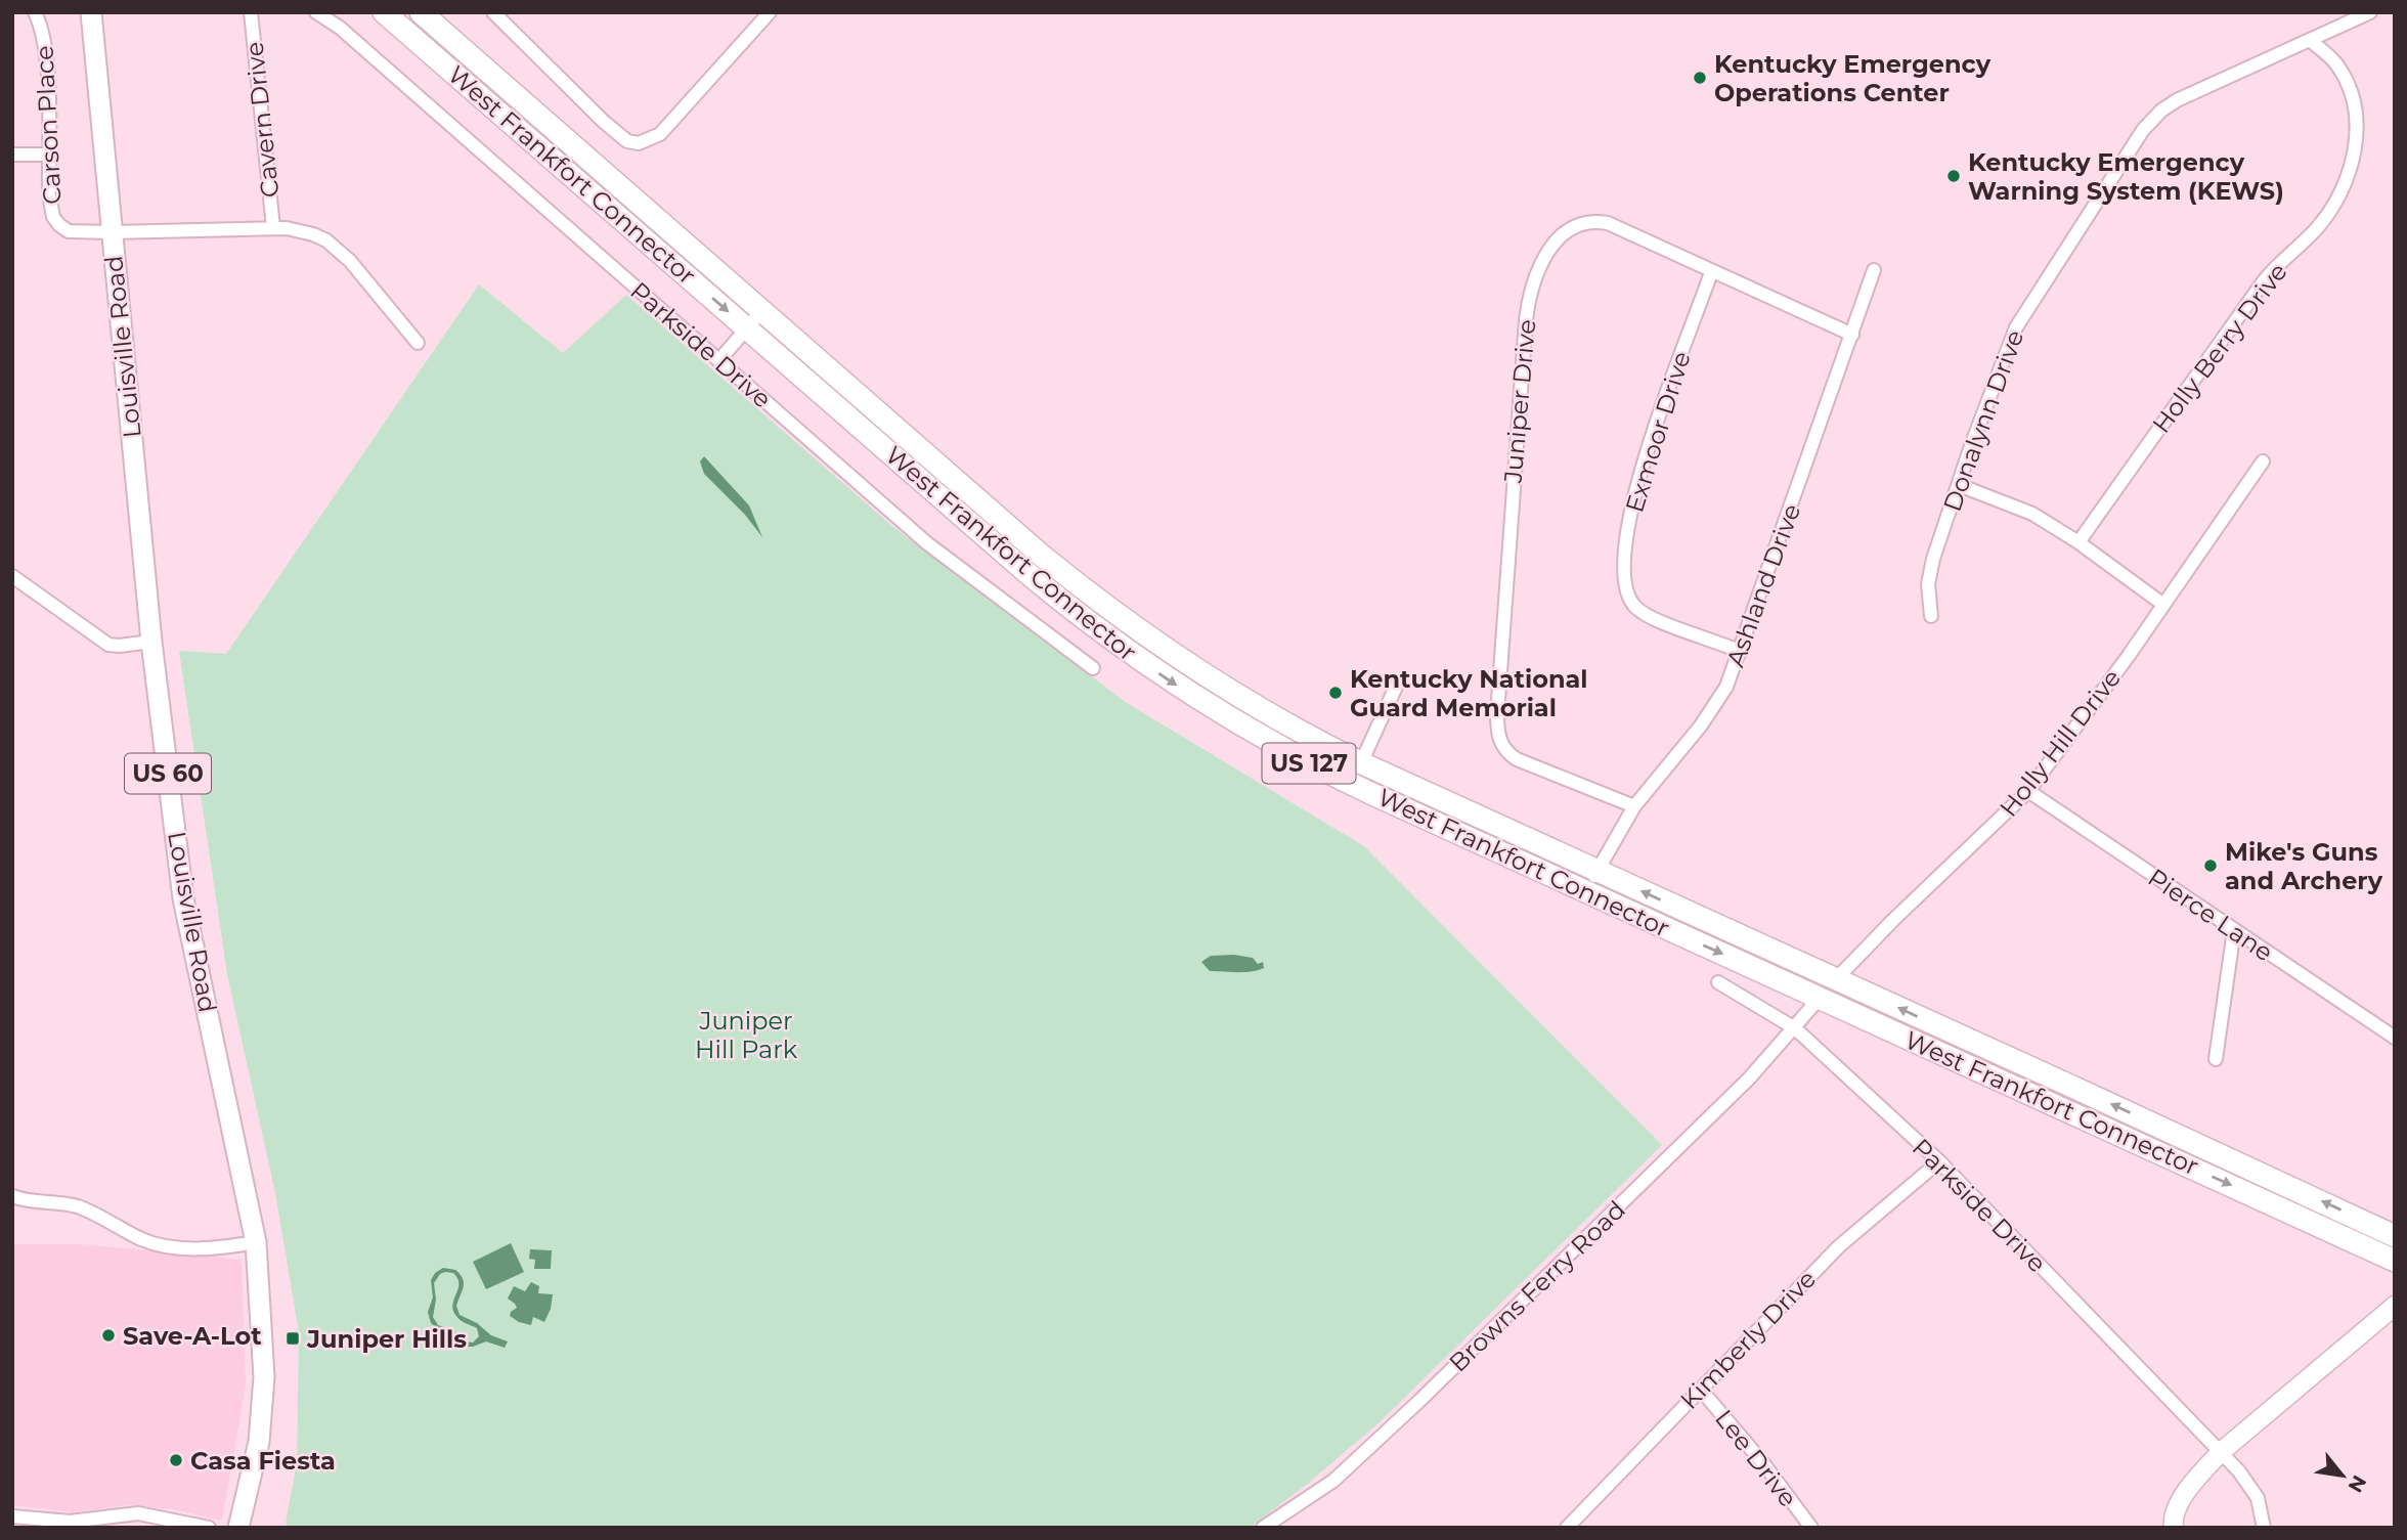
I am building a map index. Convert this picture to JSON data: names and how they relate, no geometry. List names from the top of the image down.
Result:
{
  "streets": {
    "highway": ["West Frankfort Connector", "US 127"],
    "main road": ["Louisville Road", "US 60"],
    "street": [
      "Cavern Drive",
      "Carson Place",
      "Parkside Drive",
      "Holly Berry Drive",
      "Juniper Drive",
      "Donalynn Drive",
      "Exmoor Drive",
      "Ashland Drive",
      "Holly Hill Drive",
      "Pierce Lane",
      "Browns Ferry Road",
      "Kimberly Drive",
      "Lee Drive"
    ]
  },
  "crossings": [
    ["Carson Place", "Louisville Road"],
    ["West Frankfort Connector", "Ashland Drive"],
    ["West Frankfort Connector", "Holly Hill Drive"],
    ["Parkside Drive", "Holly Hill Drive"],
    ["Parkside Drive", "Browns Ferry Road"],
    ["Parkside Drive", "Kimberly Drive"],
    ["Holly Berry Drive", "Donalynn Drive"],
    ["Juniper Drive", "Exmoor Drive"],
    ["Juniper Drive", "Ashland Drive"],
    ["Exmoor Drive", "Ashland Drive"],
    ["Holly Hill Drive", "Pierce Lane"],
    ["Holly Hill Drive", "Browns Ferry Road"],
    ["Kimberly Drive", "Lee Drive"]
  ],
  "parks": ["Juniper Hill Park"],
  "places": {
    "other": [
      "Kentucky Emergency Operations Center",
      "Kentucky Emergency Warning System (KEWS)",
      "Kentucky National Guard Memorial",
      "Mike's Guns and Archery",
      "Save-A-Lot",
      "Casa Fiesta"
    ],
    "transit": ["Juniper Hills"]
  },
  "north": "bottom right"
}
